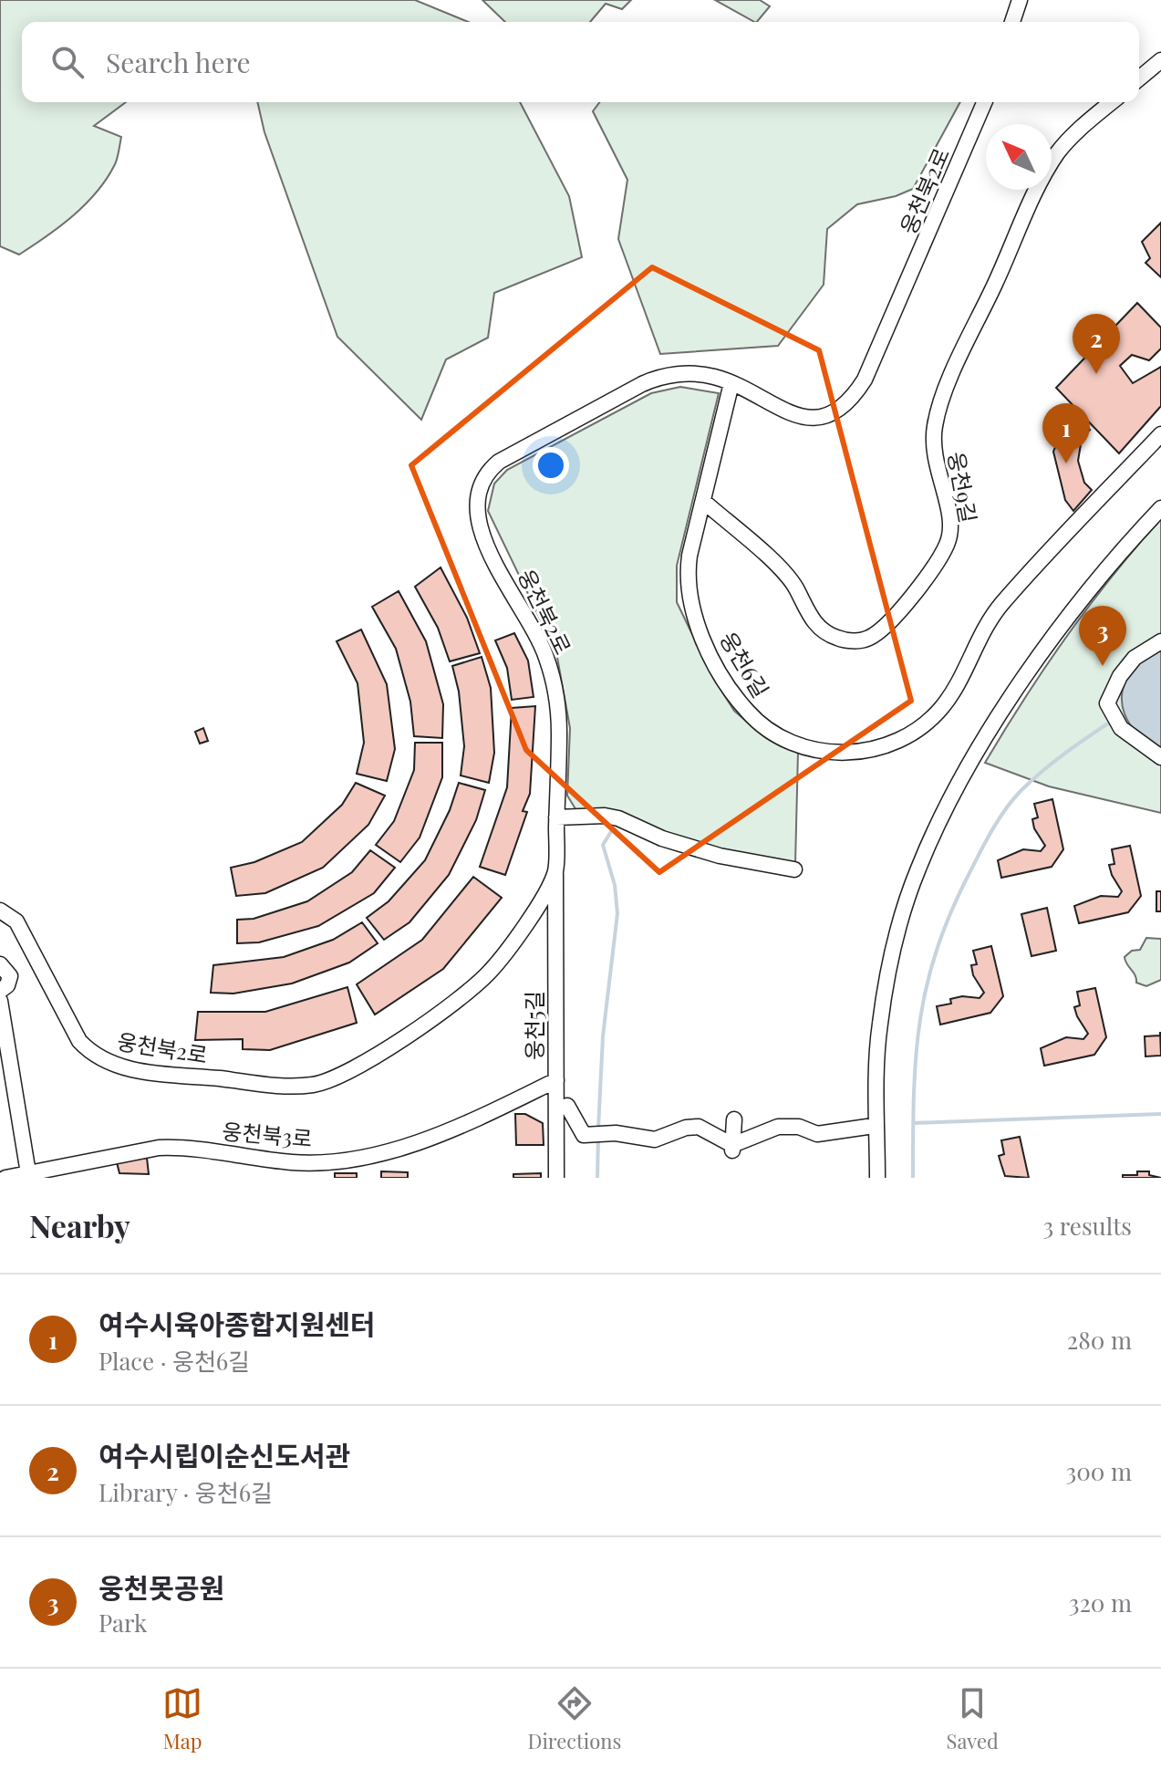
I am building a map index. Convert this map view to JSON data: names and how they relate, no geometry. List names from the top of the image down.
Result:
{
  "streets": {
    "street": [
      "웅천북2로",
      "웅천9길",
      "웅천6길",
      "웅천5길",
      "웅천북3로"
    ]
  },
  "crossings": [
    ["웅천북2로", "웅천6길"],
    ["웅천북2로", "웅천5길"],
    ["웅천9길", "웅천6길"],
    ["웅천5길", "웅천북3로"]
  ],
  "north": "top left",
  "page": {
    "search": "Search here",
    "pins": ["2", "1", "3"],
    "heading": ["Nearby", "3 results"],
    "list": [
      {
        "mark": "1",
        "name": "여수시육아종합지원센터",
        "note": "Place · 웅천6길",
        "value": "280 m"
      },
      {
        "mark": "2",
        "name": "여수시립이순신도서관",
        "note": "Library · 웅천6길",
        "value": "300 m"
      },
      {
        "mark": "3",
        "name": "웅천못공원",
        "note": "Park",
        "value": "320 m"
      }
    ],
    "nav": ["Map", "Directions", "Saved"]
  }
}
